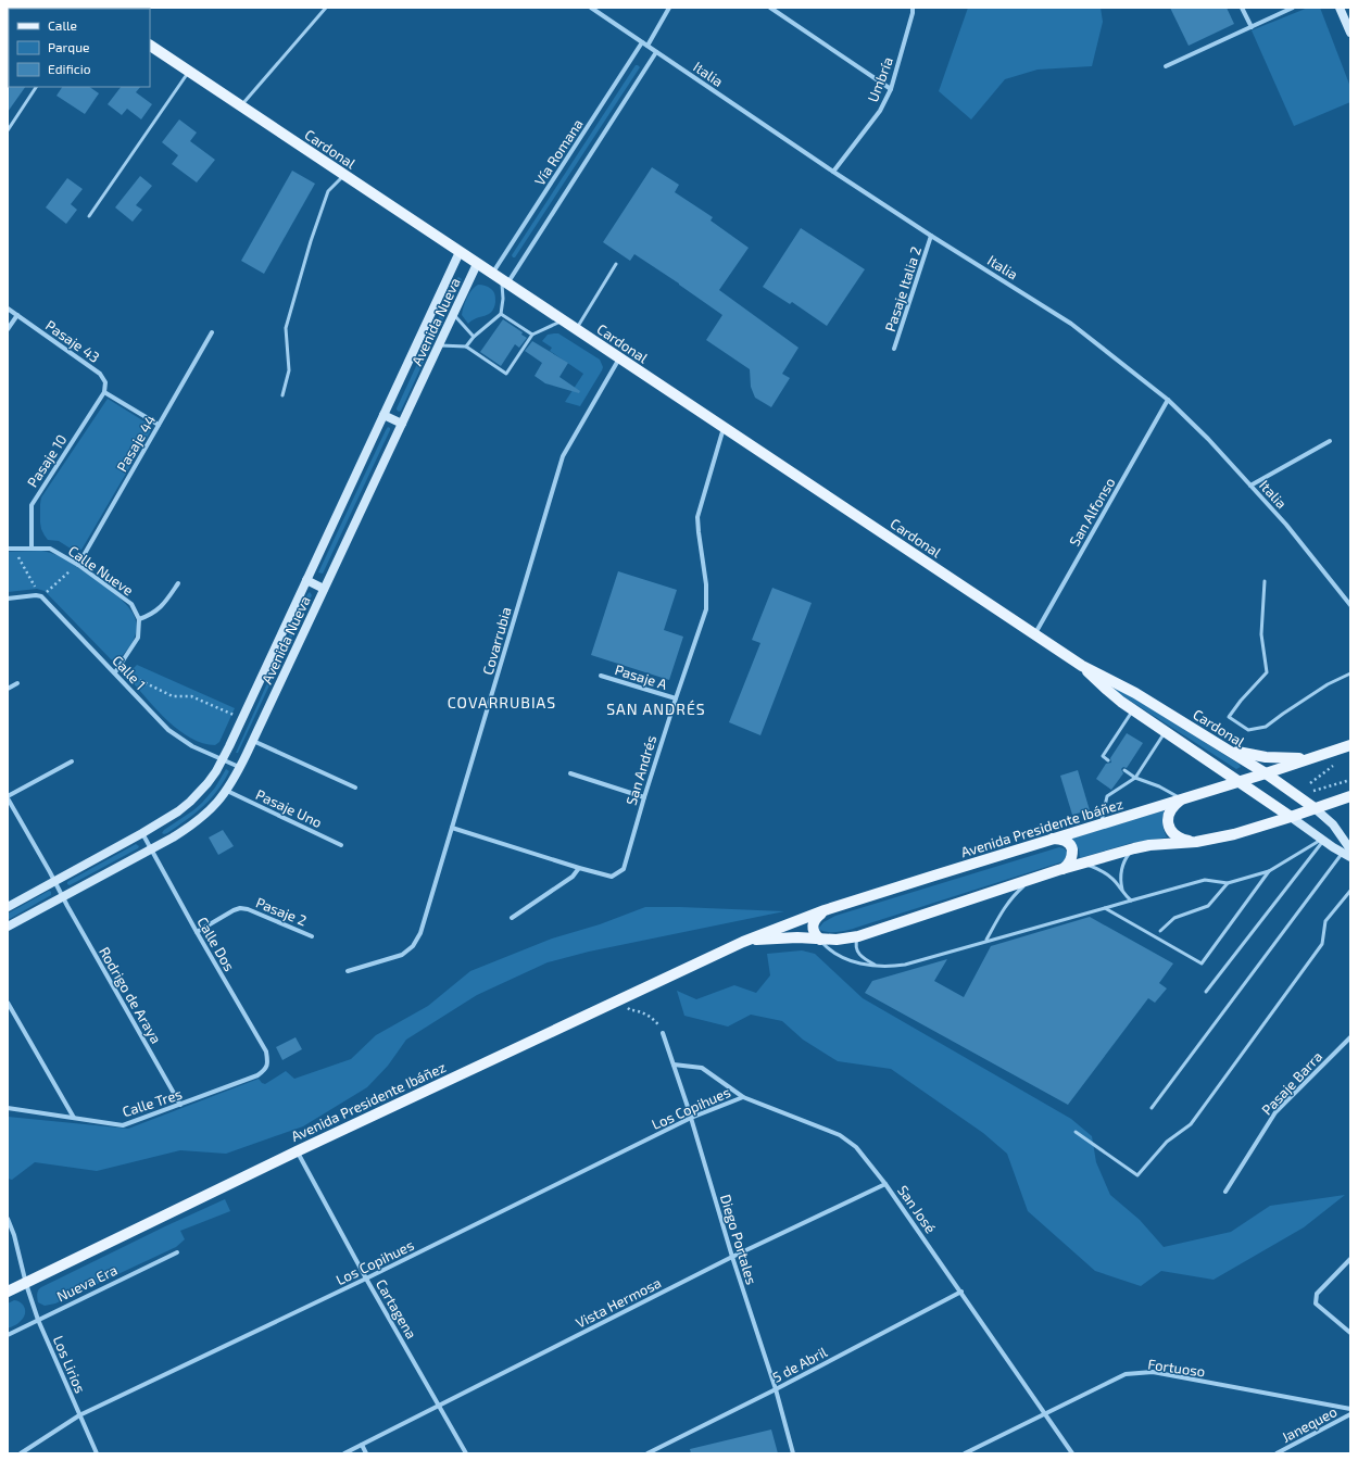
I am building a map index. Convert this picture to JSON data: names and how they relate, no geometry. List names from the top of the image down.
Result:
{
  "streets": {
    "main road": ["Cardonal", "Avenida Presidente Ibáñez"],
    "street": [
      "Italia",
      "Umbría",
      "Vía Romana",
      "Pasaje Italia 2",
      "Avenida Nueva",
      "Pasaje 43",
      "Pasaje 44",
      "Pasaje 10",
      "San Alfonso",
      "Calle Nueve",
      "Covarrubia",
      "Calle 1",
      "Pasaje A",
      "San Andrés",
      "Pasaje Uno",
      "Pasaje 2",
      "Calle Dos",
      "Rodrigo de Araya",
      "Pasaje Barra",
      "Calle Tres",
      "Los Copihues",
      "San José",
      "Diego Portales",
      "Nueva Era",
      "Vista Hermosa",
      "Cartagena",
      "Los Lirios",
      "5 de Abril",
      "Fortuoso",
      "Janequeo"
    ]
  },
  "crossings": [
    ["Italia", "Umbría"],
    ["Italia", "Vía Romana"],
    ["Italia", "Pasaje Italia 2"],
    ["Italia", "San Alfonso"],
    ["Cardonal", "Vía Romana"],
    ["Cardonal", "Avenida Nueva"],
    ["Cardonal", "San Alfonso"],
    ["Cardonal", "Covarrubia"],
    ["Cardonal", "San Andrés"],
    ["Cardonal", "Avenida Presidente Ibáñez"],
    ["Avenida Nueva", "Calle 1"],
    ["Avenida Nueva", "Pasaje Uno"],
    ["Avenida Nueva", "Calle Dos"],
    ["Avenida Nueva", "Rodrigo de Araya"],
    ["Pasaje 43", "Pasaje 10"],
    ["Pasaje 44", "Calle Nueve"],
    ["Pasaje 10", "Calle Nueve"],
    ["Covarrubia", "San Andrés"],
    ["Pasaje A", "San Andrés"],
    ["Avenida Presidente Ibáñez", "Cartagena"],
    ["Avenida Presidente Ibáñez", "Los Lirios"],
    ["Pasaje 2", "Calle Dos"],
    ["Calle Dos", "Calle Tres"],
    ["Rodrigo de Araya", "Calle Tres"],
    ["Los Copihues", "San José"],
    ["Los Copihues", "Diego Portales"],
    ["Los Copihues", "Cartagena"],
    ["Los Copihues", "Los Lirios"],
    ["San José", "Diego Portales"],
    ["San José", "Vista Hermosa"],
    ["San José", "5 de Abril"],
    ["San José", "Fortuoso"],
    ["Diego Portales", "Vista Hermosa"],
    ["Diego Portales", "5 de Abril"],
    ["Nueva Era", "Los Lirios"],
    ["Vista Hermosa", "Cartagena"]
  ],
  "districts": ["COVARRUBIAS", "SAN ANDRÉS"],
  "legend": ["Calle", "Parque", "Edificio"]
}
